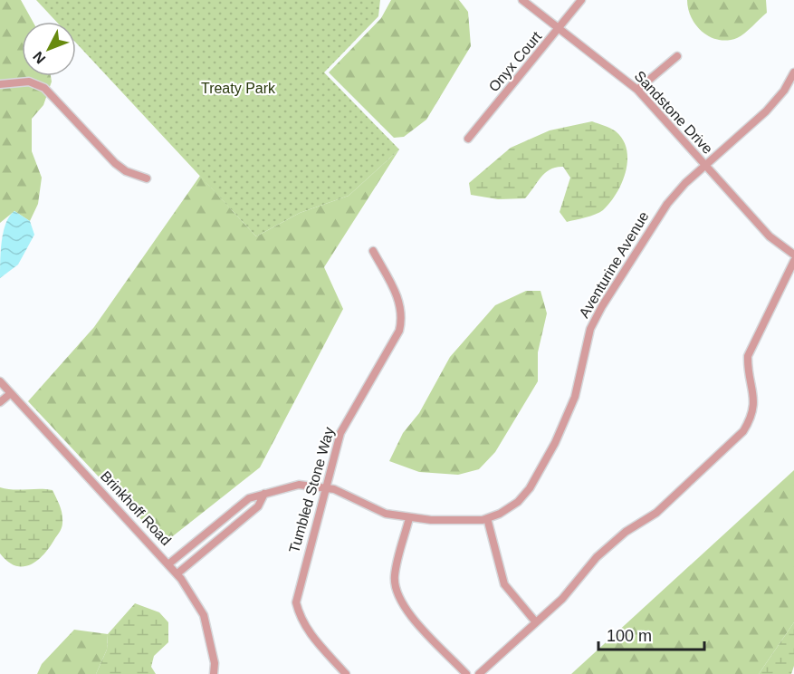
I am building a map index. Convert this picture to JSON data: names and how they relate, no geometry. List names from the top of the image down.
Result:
{
  "streets": {
    "street": [
      "Onyx Court",
      "Sandstone Drive",
      "Aventurine Avenue",
      "Tumbled Stone Way",
      "Brinkhoff Road"
    ]
  },
  "crossings": [
    ["Onyx Court", "Sandstone Drive"],
    ["Sandstone Drive", "Aventurine Avenue"],
    ["Aventurine Avenue", "Tumbled Stone Way"],
    ["Aventurine Avenue", "Brinkhoff Road"]
  ],
  "parks": ["Treaty Park"],
  "scale_bar": "100 m",
  "north": "bottom left"
}
